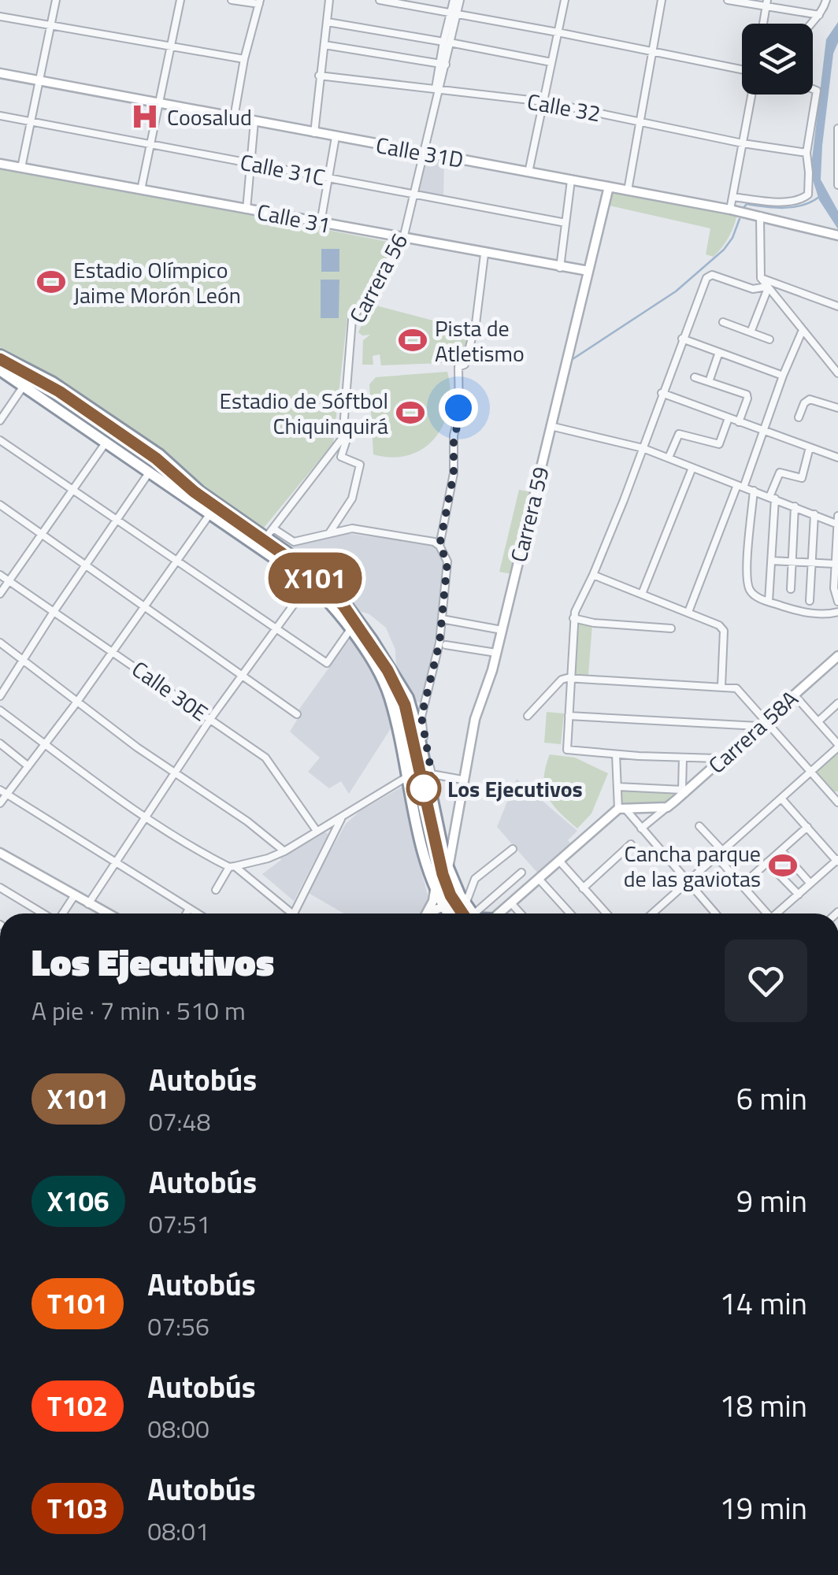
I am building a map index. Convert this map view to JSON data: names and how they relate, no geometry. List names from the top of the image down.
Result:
{
  "streets": {
    "street": [
      "Calle 32",
      "Calle 31D",
      "Calle 31C",
      "Calle 31",
      "Carrera 56",
      "Carrera 59",
      "Calle 30E",
      "Carrera 58A"
    ]
  },
  "crossings": [
    ["Calle 32", "Carrera 56"],
    ["Calle 31D", "Carrera 56"],
    ["Calle 31D", "Carrera 59"],
    ["Calle 31C", "Carrera 56"],
    ["Calle 31", "Carrera 56"],
    ["Calle 31", "Carrera 59"]
  ],
  "places": {
    "hospital": ["Coosalud"],
    "sports": [
      "Estadio Olímpico Jaime Morón León",
      "Pista de Atletismo",
      "Estadio de Sóftbol Chiquinquirá",
      "Cancha parque de las gaviotas"
    ],
    "other": ["Los Ejecutivos"]
  },
  "lines": ["bus line X101"],
  "page": {
    "on_map": "X101",
    "heading": ["Los Ejecutivos", "A pie · 7 min · 510 m"],
    "list": [
      {
        "mark": "X101",
        "name": "Autobús",
        "note": "07:48",
        "value": "6 min"
      },
      {
        "mark": "X106",
        "name": "Autobús",
        "note": "07:51",
        "value": "9 min"
      },
      {
        "mark": "T101",
        "name": "Autobús",
        "note": "07:56",
        "value": "14 min"
      },
      {
        "mark": "T102",
        "name": "Autobús",
        "note": "08:00",
        "value": "18 min"
      },
      {
        "mark": "T103",
        "name": "Autobús",
        "note": "08:01",
        "value": "19 min"
      }
    ]
  }
}
